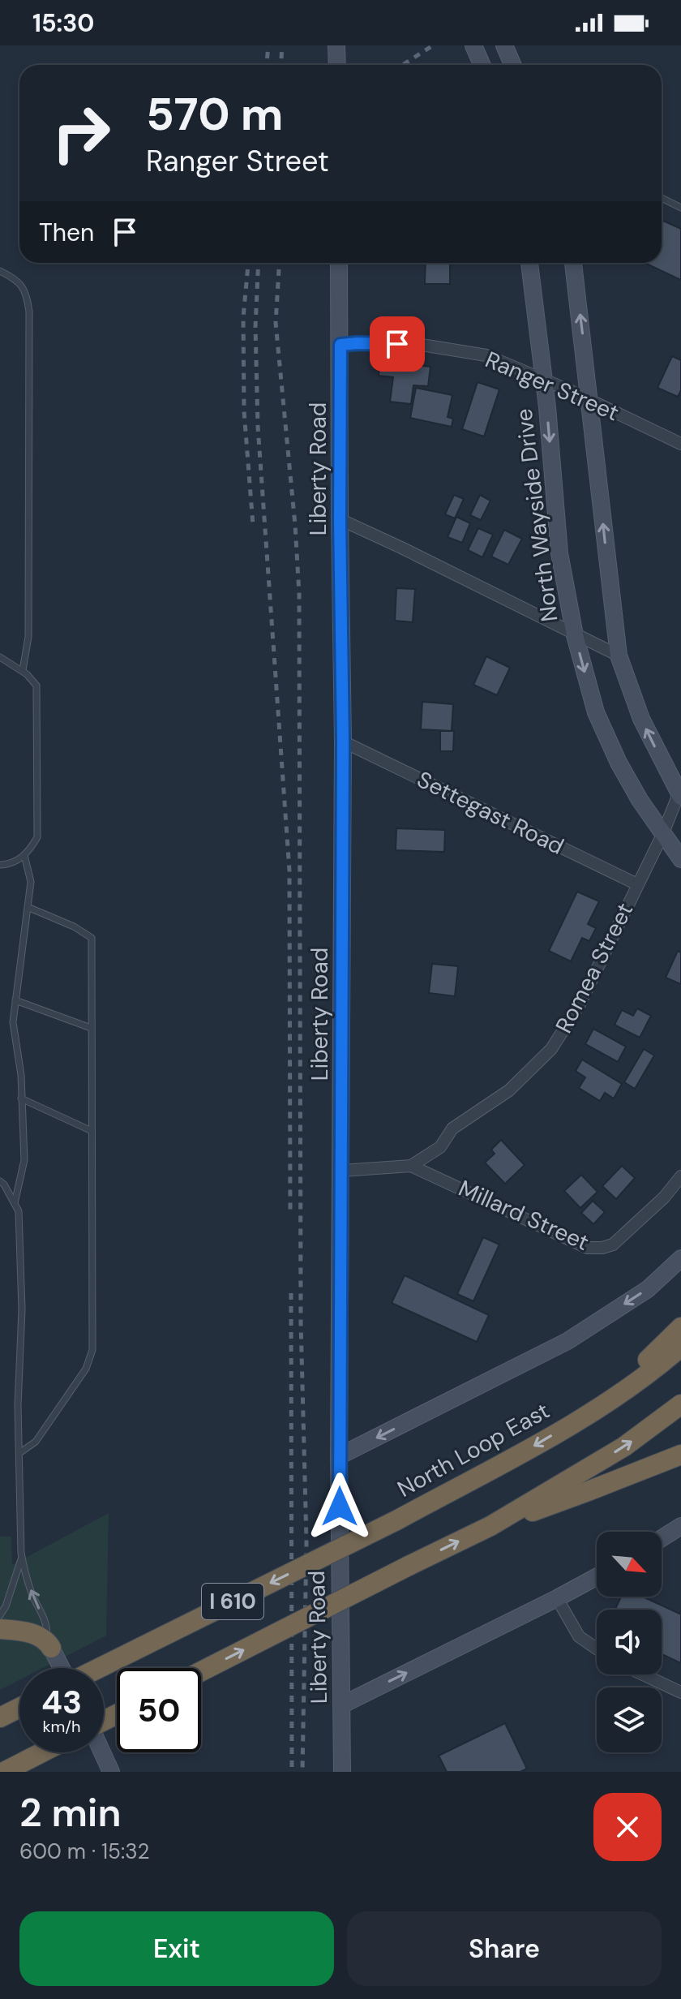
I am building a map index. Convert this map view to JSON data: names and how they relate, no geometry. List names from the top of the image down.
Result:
{
  "streets": {
    "highway": ["North Loop East", "I 610"],
    "main road": ["Liberty Road", "North Wayside Drive"],
    "street": [
      "Ranger Street",
      "Settegast Road",
      "Romea Street",
      "Millard Street"
    ]
  },
  "crossings": [
    ["Ranger Street", "Liberty Road"],
    ["Ranger Street", "North Wayside Drive"],
    ["Liberty Road", "Settegast Road"],
    ["Liberty Road", "Millard Street"],
    ["North Wayside Drive", "Romea Street"],
    ["Settegast Road", "Romea Street"],
    ["Romea Street", "Millard Street"]
  ],
  "north": "bottom right",
  "page": {
    "status": "15:30",
    "turn": ["570 m", "Ranger Street"],
    "then": "Then",
    "speed": "43 km/h",
    "limit": "50",
    "heading": ["2 min", "600 m · 15:32"],
    "buttons": ["Exit", "Share"]
  }
}
